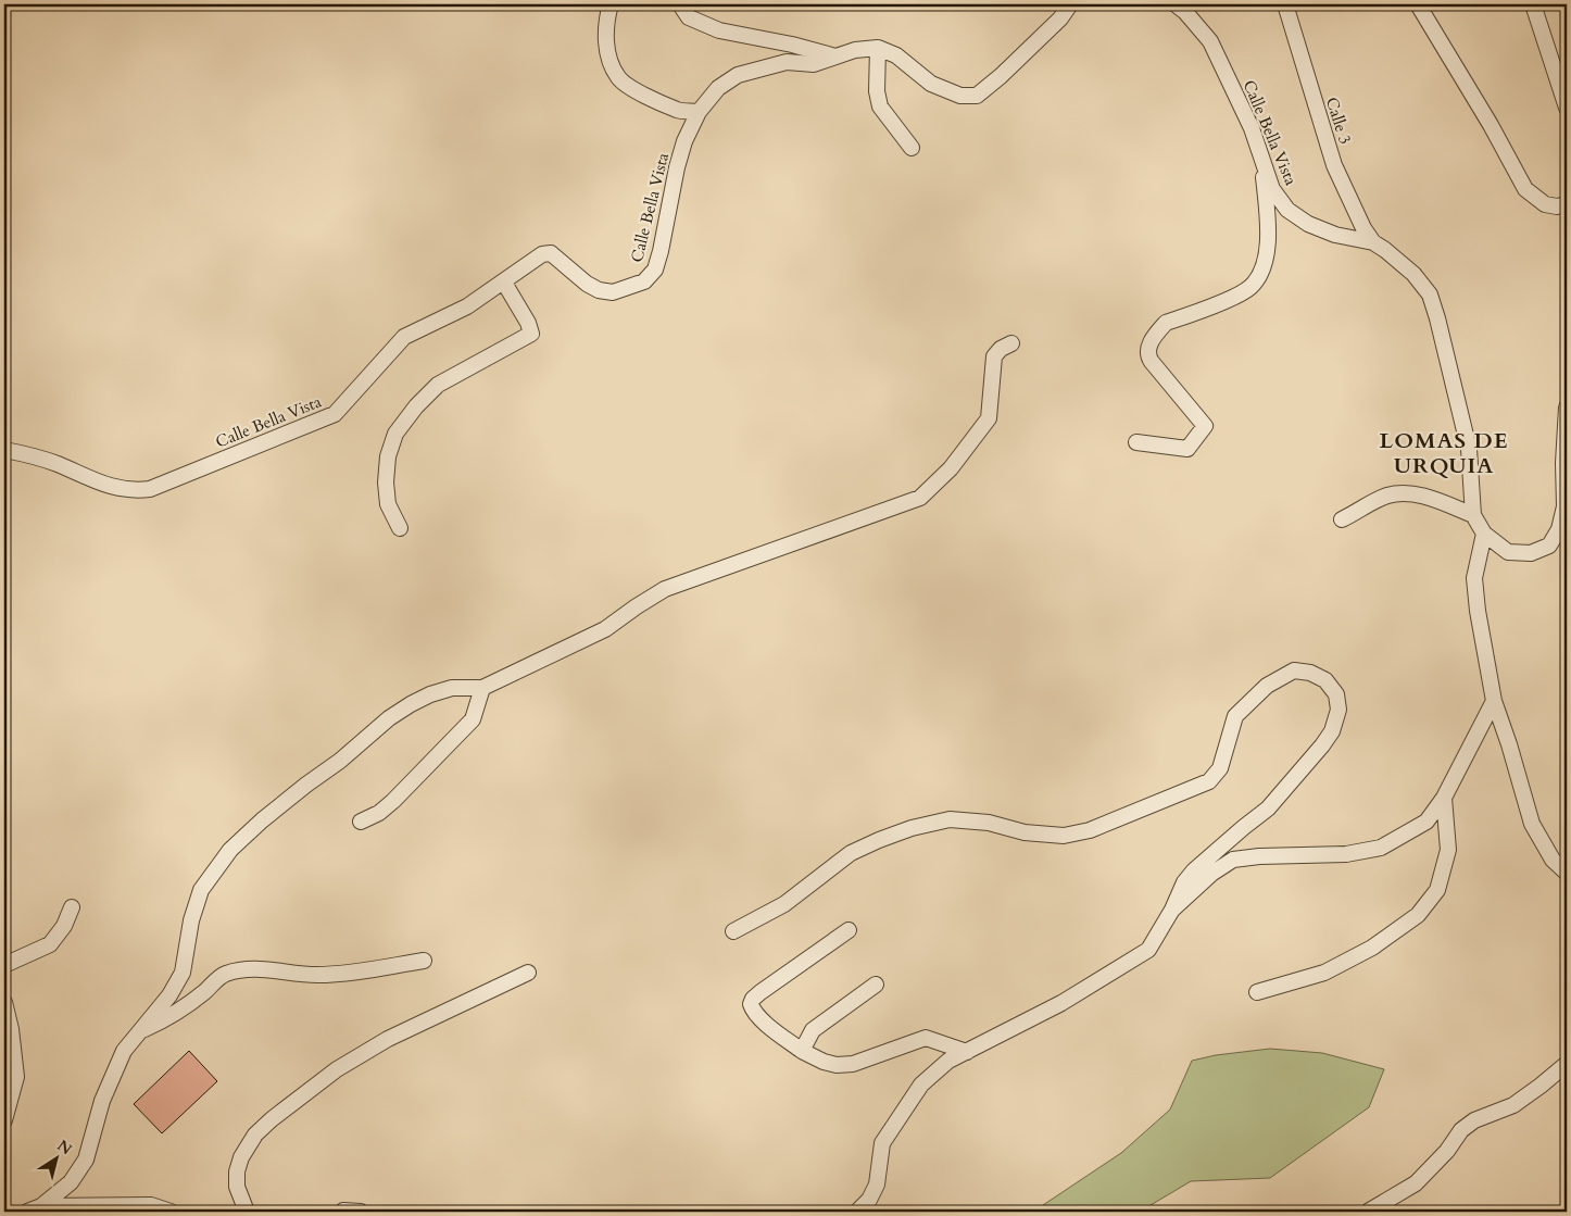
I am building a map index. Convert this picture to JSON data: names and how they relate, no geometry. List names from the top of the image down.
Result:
{
  "streets": {
    "street": ["Calle 3", "Calle Bella Vista"]
  },
  "crossings": [
    ["Calle 3", "Calle Bella Vista"]
  ],
  "districts": ["LOMAS DE URQUIA"],
  "north": "top right"
}
